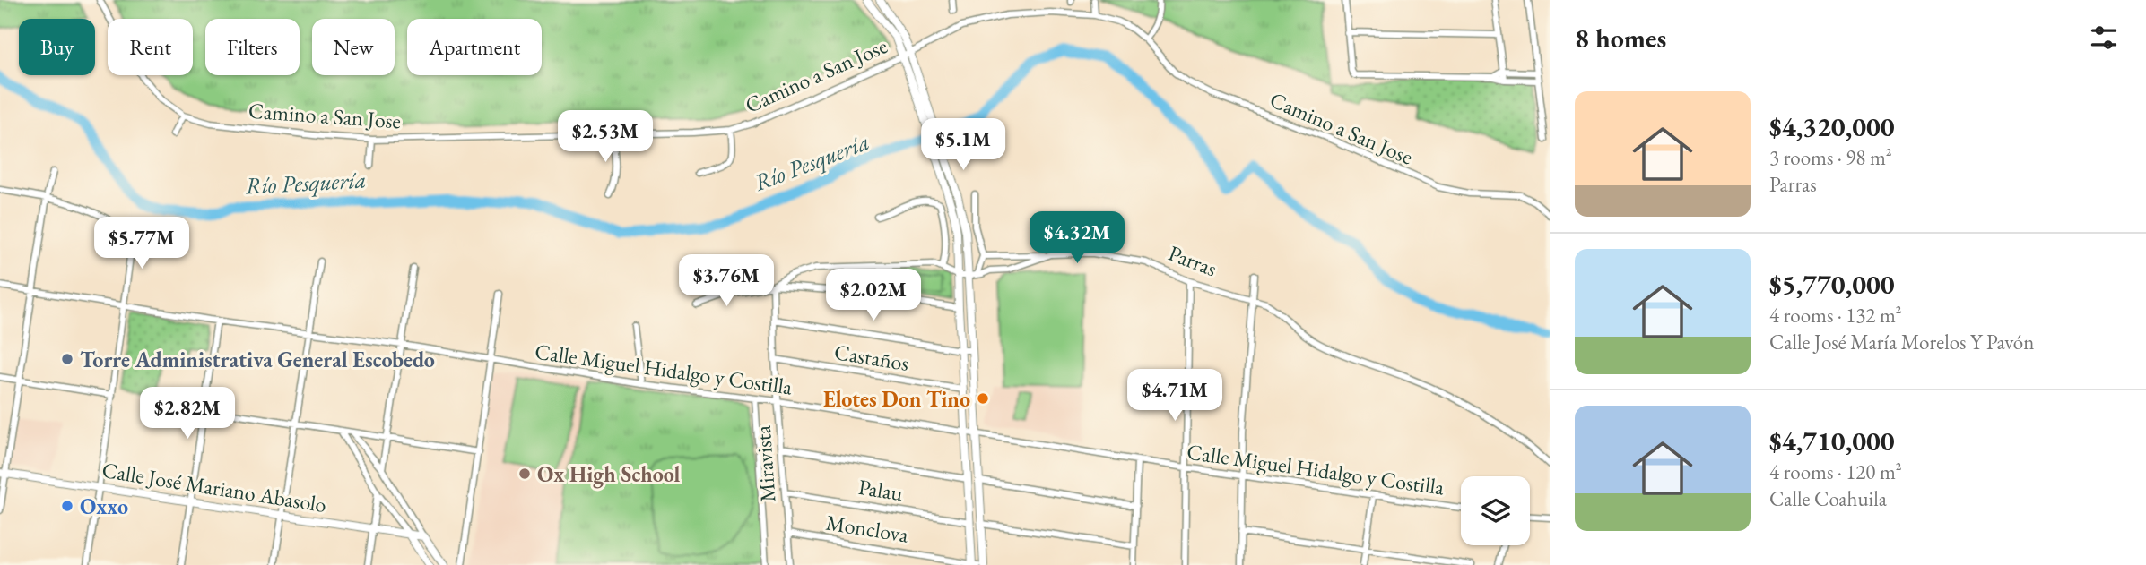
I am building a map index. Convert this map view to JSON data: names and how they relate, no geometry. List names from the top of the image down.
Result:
{
  "streets": {
    "street": [
      "Camino a San Jose",
      "Parras",
      "Castaños",
      "Calle Miguel Hidalgo y Costilla",
      "Miravista",
      "Calle José Mariano Abasolo",
      "Palau",
      "Monclova"
    ]
  },
  "crossings": [
    ["Parras", "Miravista"],
    ["Castaños", "Miravista"],
    ["Calle Miguel Hidalgo y Costilla", "Miravista"],
    ["Miravista", "Palau"],
    ["Miravista", "Monclova"]
  ],
  "water": ["Río Pesquería"],
  "places": [
    "Torre Administrativa General Escobedo",
    "Elotes Don Tino",
    "Ox High School",
    "Oxxo"
  ],
  "page": {
    "heading": "8 homes",
    "chip": [
      "Buy",
      "Rent",
      "Filters",
      "New",
      "Apartment"
    ],
    "list": [
      {
        "name": "$4,320,000",
        "note": "3 rooms · 98 m² · Parras"
      },
      {
        "name": "$5,770,000",
        "note": "4 rooms · 132 m² · Calle José María Morelos Y Pavón"
      },
      {
        "name": "$4,710,000",
        "note": "4 rooms · 120 m² · Calle Coahuila"
      }
    ],
    "price": [
      "$2.53M",
      "$5.1M",
      "$4.32M",
      "$5.77M",
      "$3.76M",
      "$2.02M",
      "$4.71M",
      "$2.82M"
    ]
  }
}
